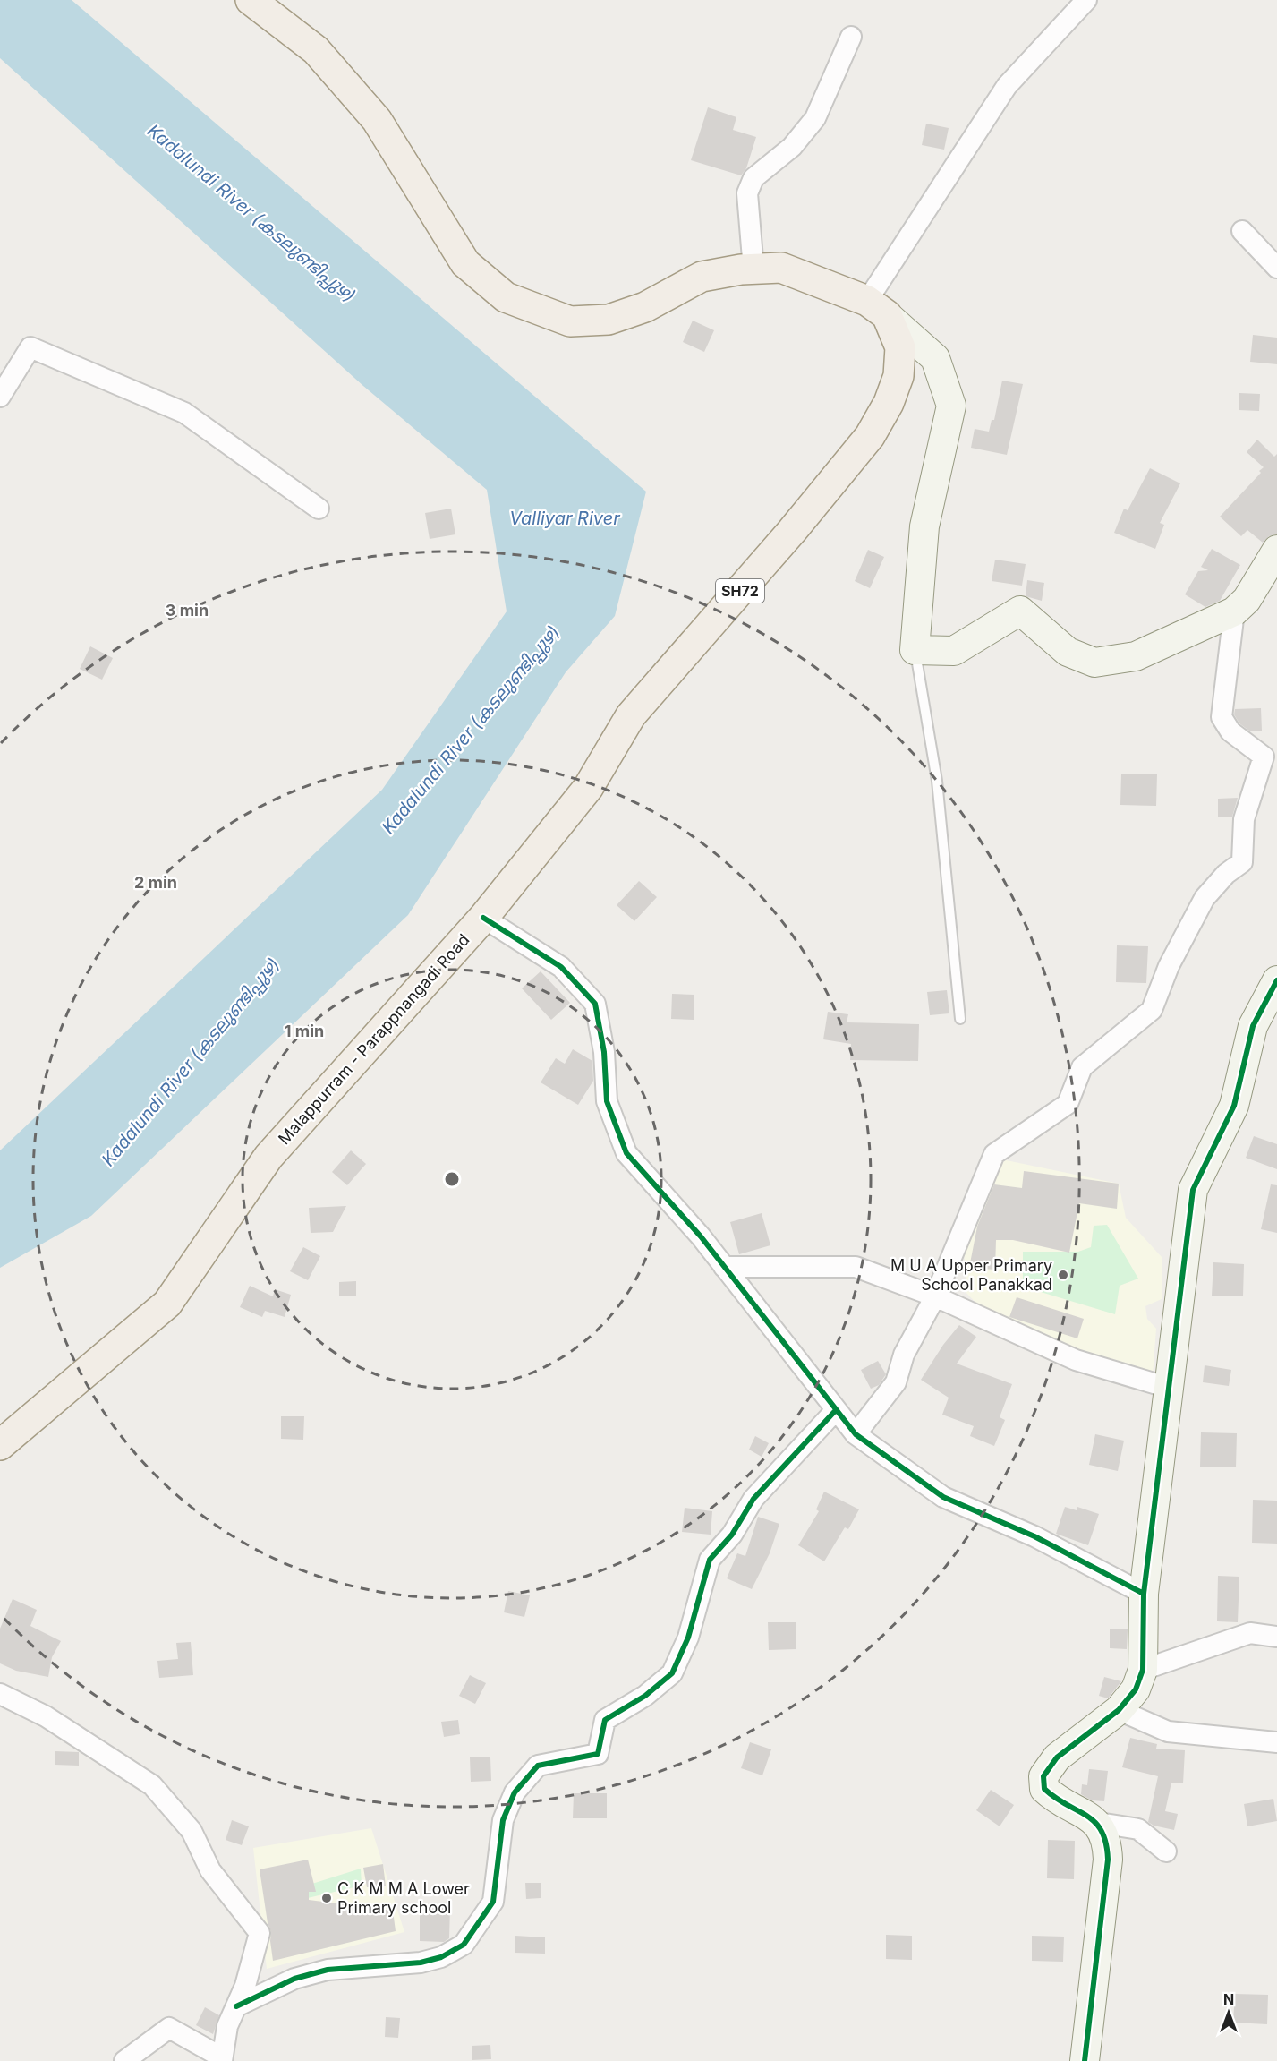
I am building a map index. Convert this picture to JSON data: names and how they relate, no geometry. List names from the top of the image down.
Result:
{
  "streets": {
    "main road": ["SH72", "Malappurram - Parappnangadi Road"]
  },
  "water": ["Kadalundi River (കടലുണ്ടിപ്പുഴ)", "Valliyar River"],
  "places": ["M U A Upper Primary School Panakkad", "C K M M A Lower Primary school"],
  "north": "top",
  "rings": ["3 min", "2 min", "1 min"]
}
